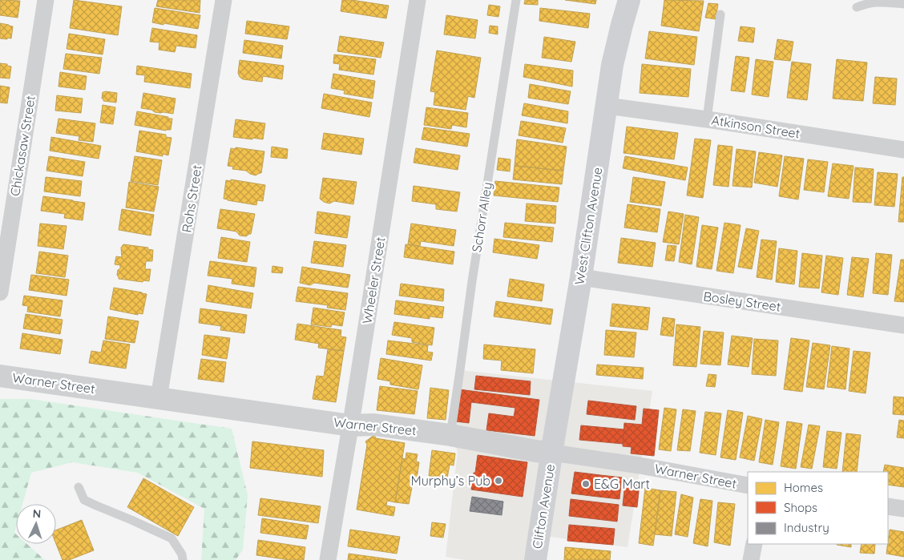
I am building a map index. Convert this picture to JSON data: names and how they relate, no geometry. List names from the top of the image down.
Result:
{
  "streets": {
    "main road": ["West Clifton Avenue", "Clifton Avenue"],
    "street": [
      "Atkinson Street",
      "Chickasaw Street",
      "Rohs Street",
      "Wheeler Street",
      "Bosley Street",
      "Warner Street"
    ],
    "lane": ["Schorr Alley"]
  },
  "crossings": [
    ["Atkinson Street", "West Clifton Avenue"],
    ["Rohs Street", "Warner Street"],
    ["Schorr Alley", "Warner Street"],
    ["West Clifton Avenue", "Bosley Street"],
    ["West Clifton Avenue", "Warner Street"],
    ["West Clifton Avenue", "Clifton Avenue"],
    ["Wheeler Street", "Warner Street"],
    ["Warner Street", "Clifton Avenue"]
  ],
  "places": ["Murphy’s Pub", "E&G Mart"],
  "legend": ["Homes", "Shops", "Industry"],
  "north": "top"
}
